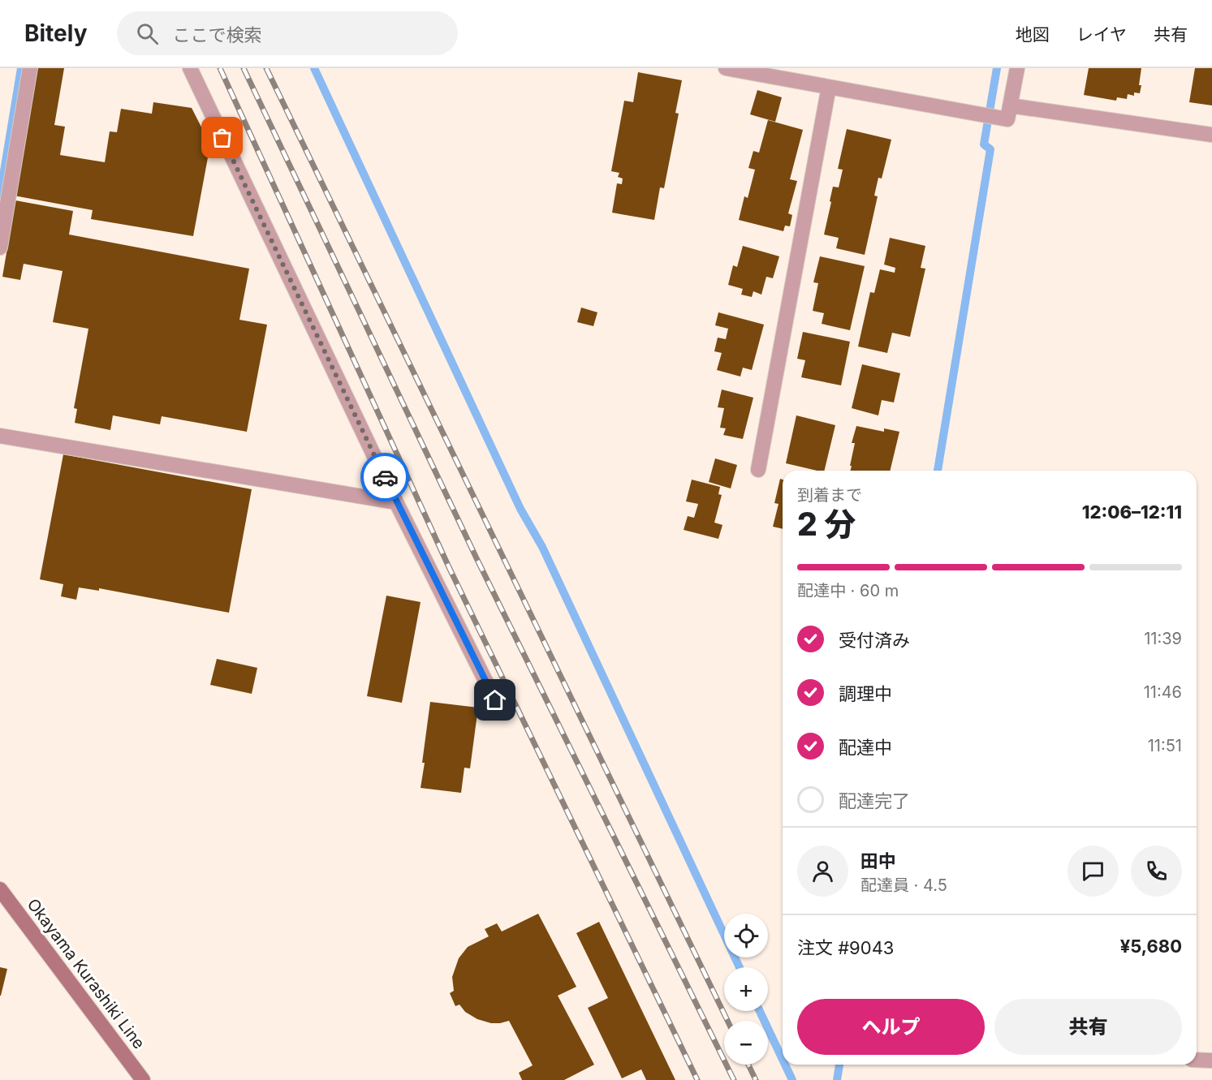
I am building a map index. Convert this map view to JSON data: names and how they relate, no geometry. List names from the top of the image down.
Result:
{
  "streets": {
    "main road": ["Okayama Kurashiki Line"]
  },
  "page": {
    "header": "Bitely",
    "search": "ここで検索",
    "nav": ["地図", "レイヤ", "共有"],
    "heading": ["2 分", "到着まで", "12:06–12:11"],
    "panel": [
      "田中",
      "配達員 · 4.5",
      "注文 #9043",
      "¥5,680"
    ],
    "bar": "配達中 · 60 m",
    "list": [
      ["受付済み", "11:39"],
      ["調理中", "11:46"],
      ["配達中", "11:51"],
      "配達完了"
    ],
    "map_buttons": ["+", "−"],
    "buttons": ["ヘルプ", "共有"]
  }
}
